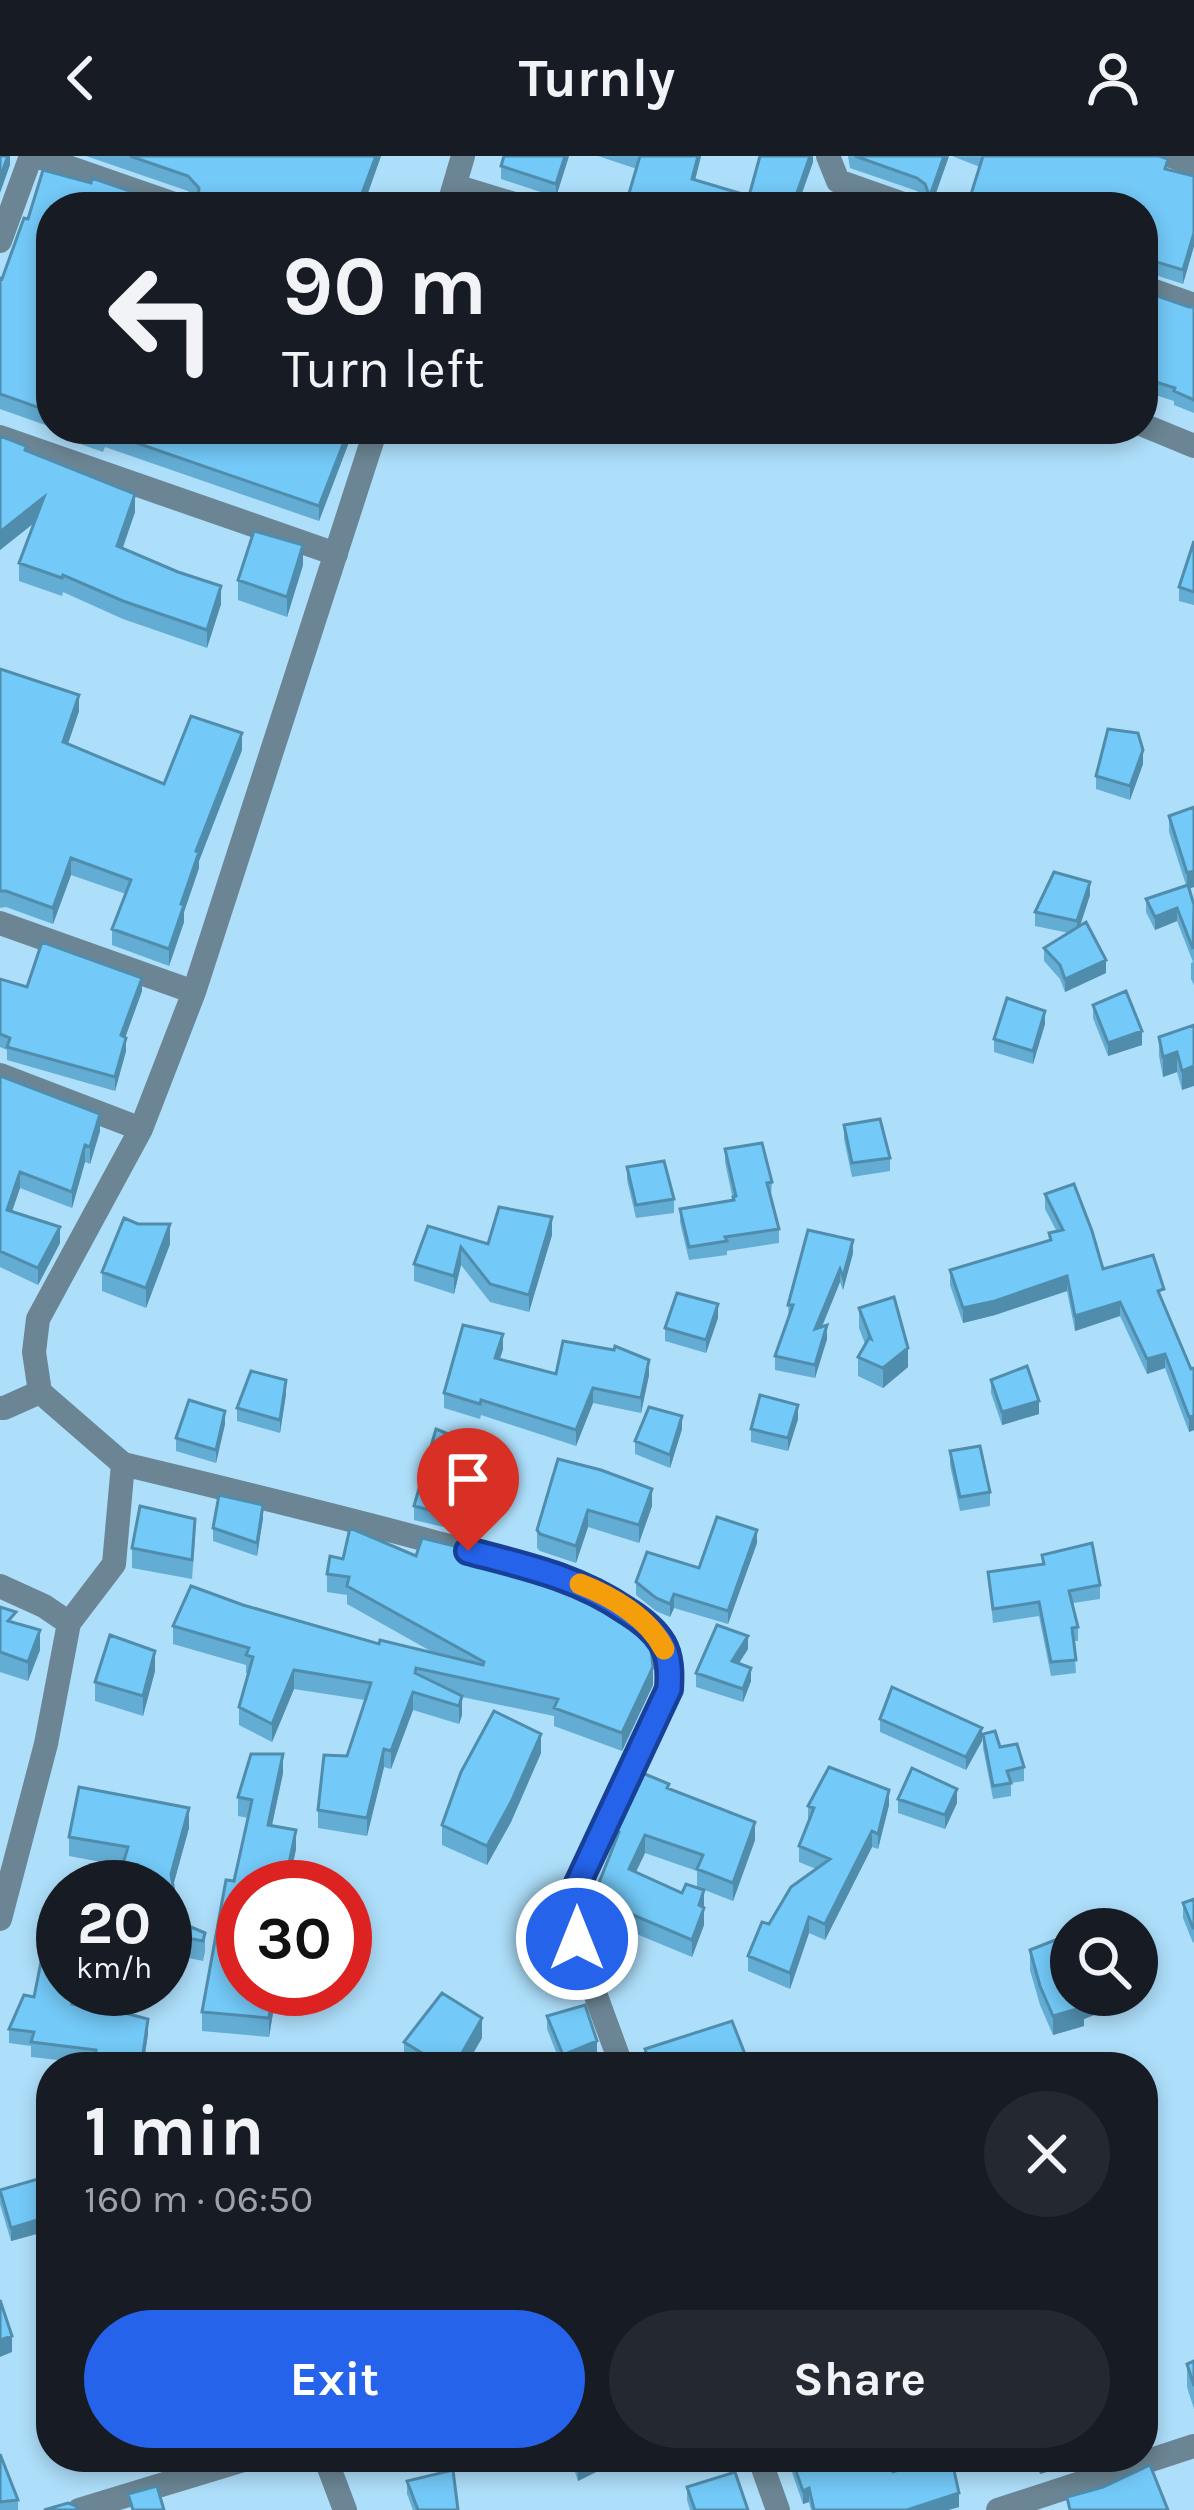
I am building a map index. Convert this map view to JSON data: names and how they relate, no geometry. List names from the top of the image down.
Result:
{
  "page": {
    "header": "Turnly",
    "turn": ["90 m", "Turn left"],
    "speed": "20 km/h",
    "limit": "30",
    "heading": ["1 min", "160 m · 06:50"],
    "buttons": ["Exit", "Share"]
  }
}
